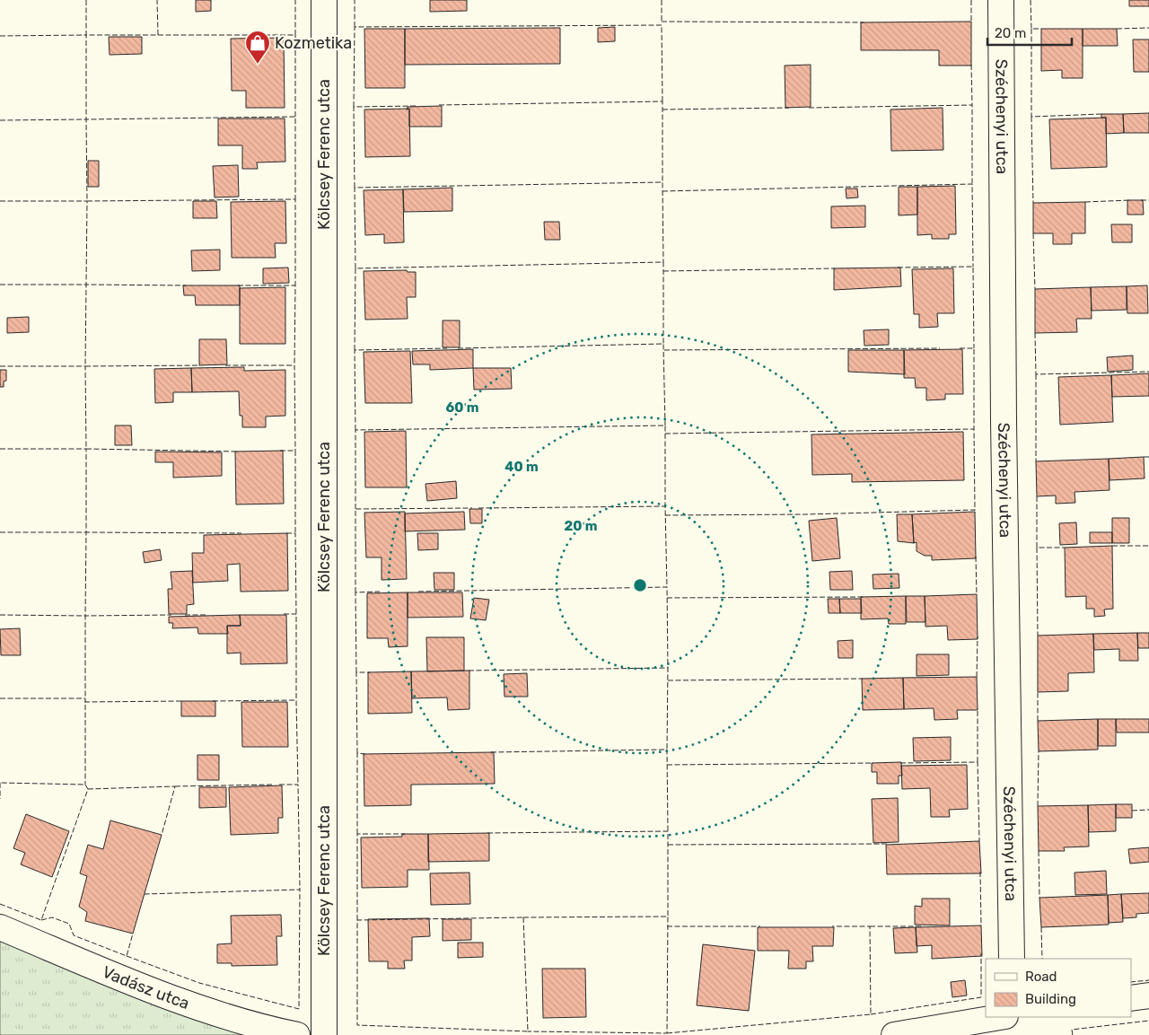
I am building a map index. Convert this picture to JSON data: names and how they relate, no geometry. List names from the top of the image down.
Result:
{
  "streets": {
    "street": ["Széchenyi utca", "Kölcsey Ferenc utca", "Vadász utca"]
  },
  "places": {
    "shop": ["Kozmetika"]
  },
  "legend": ["Road", "Building"],
  "scale_bar": "20 m",
  "rings": ["60 m", "40 m", "20 m"]
}
